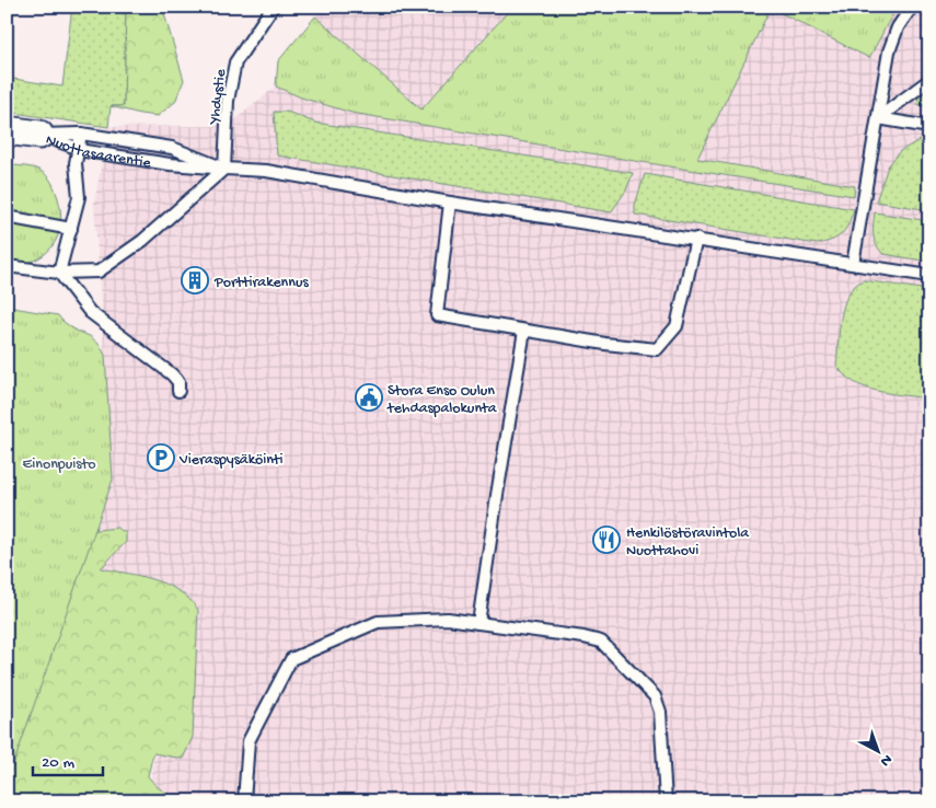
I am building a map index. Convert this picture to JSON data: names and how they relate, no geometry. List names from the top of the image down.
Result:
{
  "streets": {
    "street": ["Nuottasaarentie"],
    "lane": ["Yhdystie"]
  },
  "crossings": [
    ["Yhdystie", "Nuottasaarentie"]
  ],
  "parks": ["Einonpuisto"],
  "places": {
    "building": ["Porttirakennus"],
    "public building": ["Stora Enso Oulun tehdaspalokunta"],
    "parking": ["Vieraspysäköinti"],
    "restaurant": ["Henkilöstöravintola Nuottahovi"]
  },
  "scale_bar": "20 m",
  "north": "bottom right"
}
